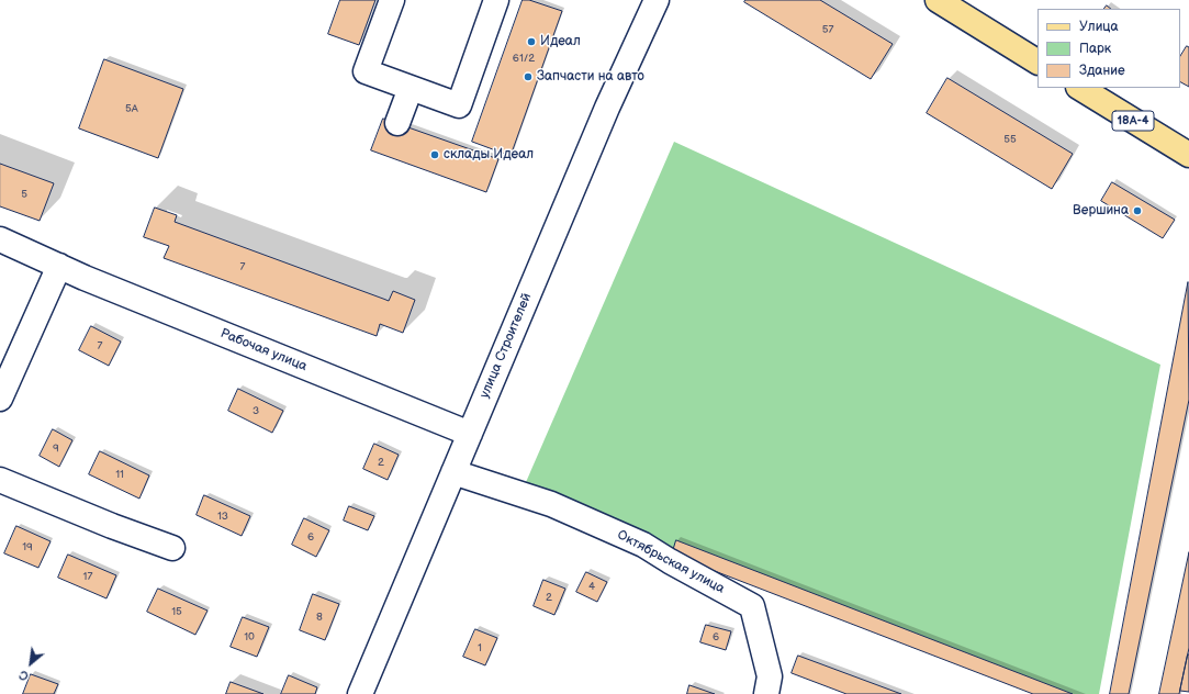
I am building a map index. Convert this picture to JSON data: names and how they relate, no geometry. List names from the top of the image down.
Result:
{
  "streets": {
    "main road": ["18А-4"],
    "street": ["улица Строителей", "Рабочая улица", "Октябрьская улица"]
  },
  "crossings": [
    ["улица Строителей", "Рабочая улица"],
    ["улица Строителей", "Октябрьская улица"]
  ],
  "places": [
    "Идеал",
    "Запчасти на авто",
    "склады Идеал",
    "Вершина"
  ],
  "house_numbers": [
    "57",
    "61/2",
    "5А",
    "55",
    "5",
    "7",
    "7",
    "3",
    "9",
    "2",
    "11",
    "13",
    "6",
    "19",
    "17",
    "4",
    "2",
    "15",
    "8",
    "10",
    "6",
    "1"
  ],
  "legend": ["Улица", "Парк", "Здание"],
  "north": "bottom left"
}
